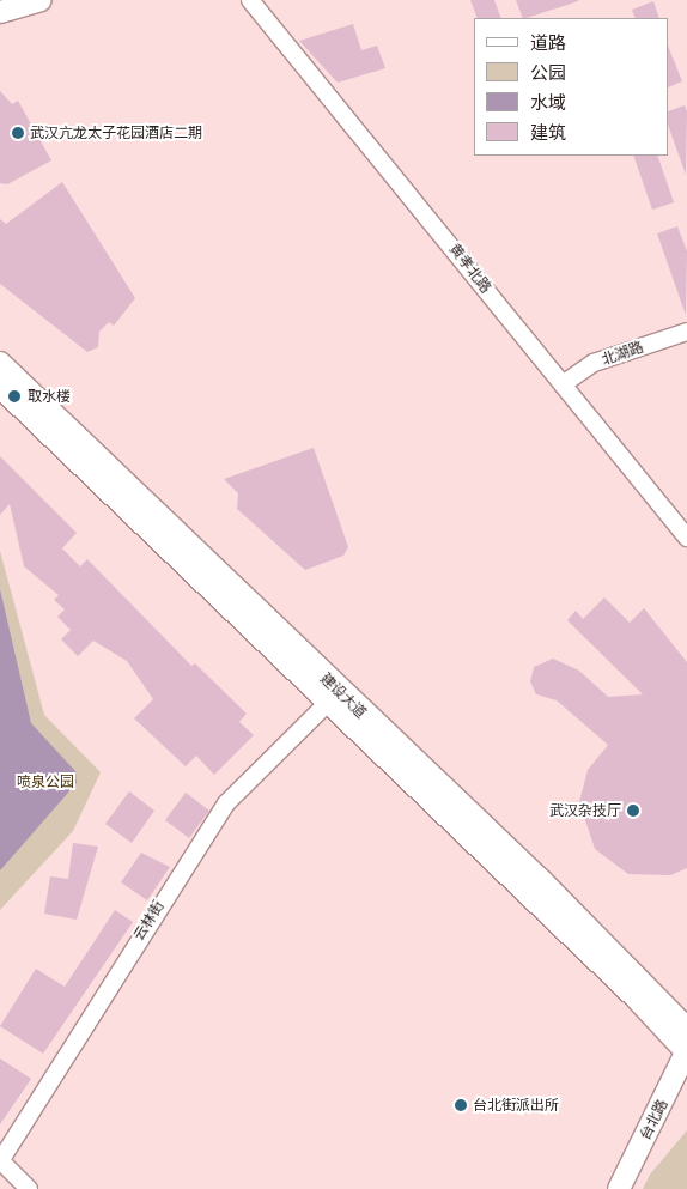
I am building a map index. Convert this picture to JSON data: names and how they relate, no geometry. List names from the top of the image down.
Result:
{
  "streets": {
    "main road": ["建设大道", "台北路"],
    "street": ["黄孝北路", "北湖路", "云林街"]
  },
  "crossings": [
    ["黄孝北路", "北湖路"],
    ["建设大道", "云林街"],
    ["建设大道", "台北路"]
  ],
  "parks": ["喷泉公园"],
  "places": [
    "武汉亢龙太子花园酒店二期",
    "取水楼",
    "武汉杂技厅",
    "台北街派出所"
  ],
  "legend": [
    "道路",
    "公园",
    "水域",
    "建筑"
  ]
}
